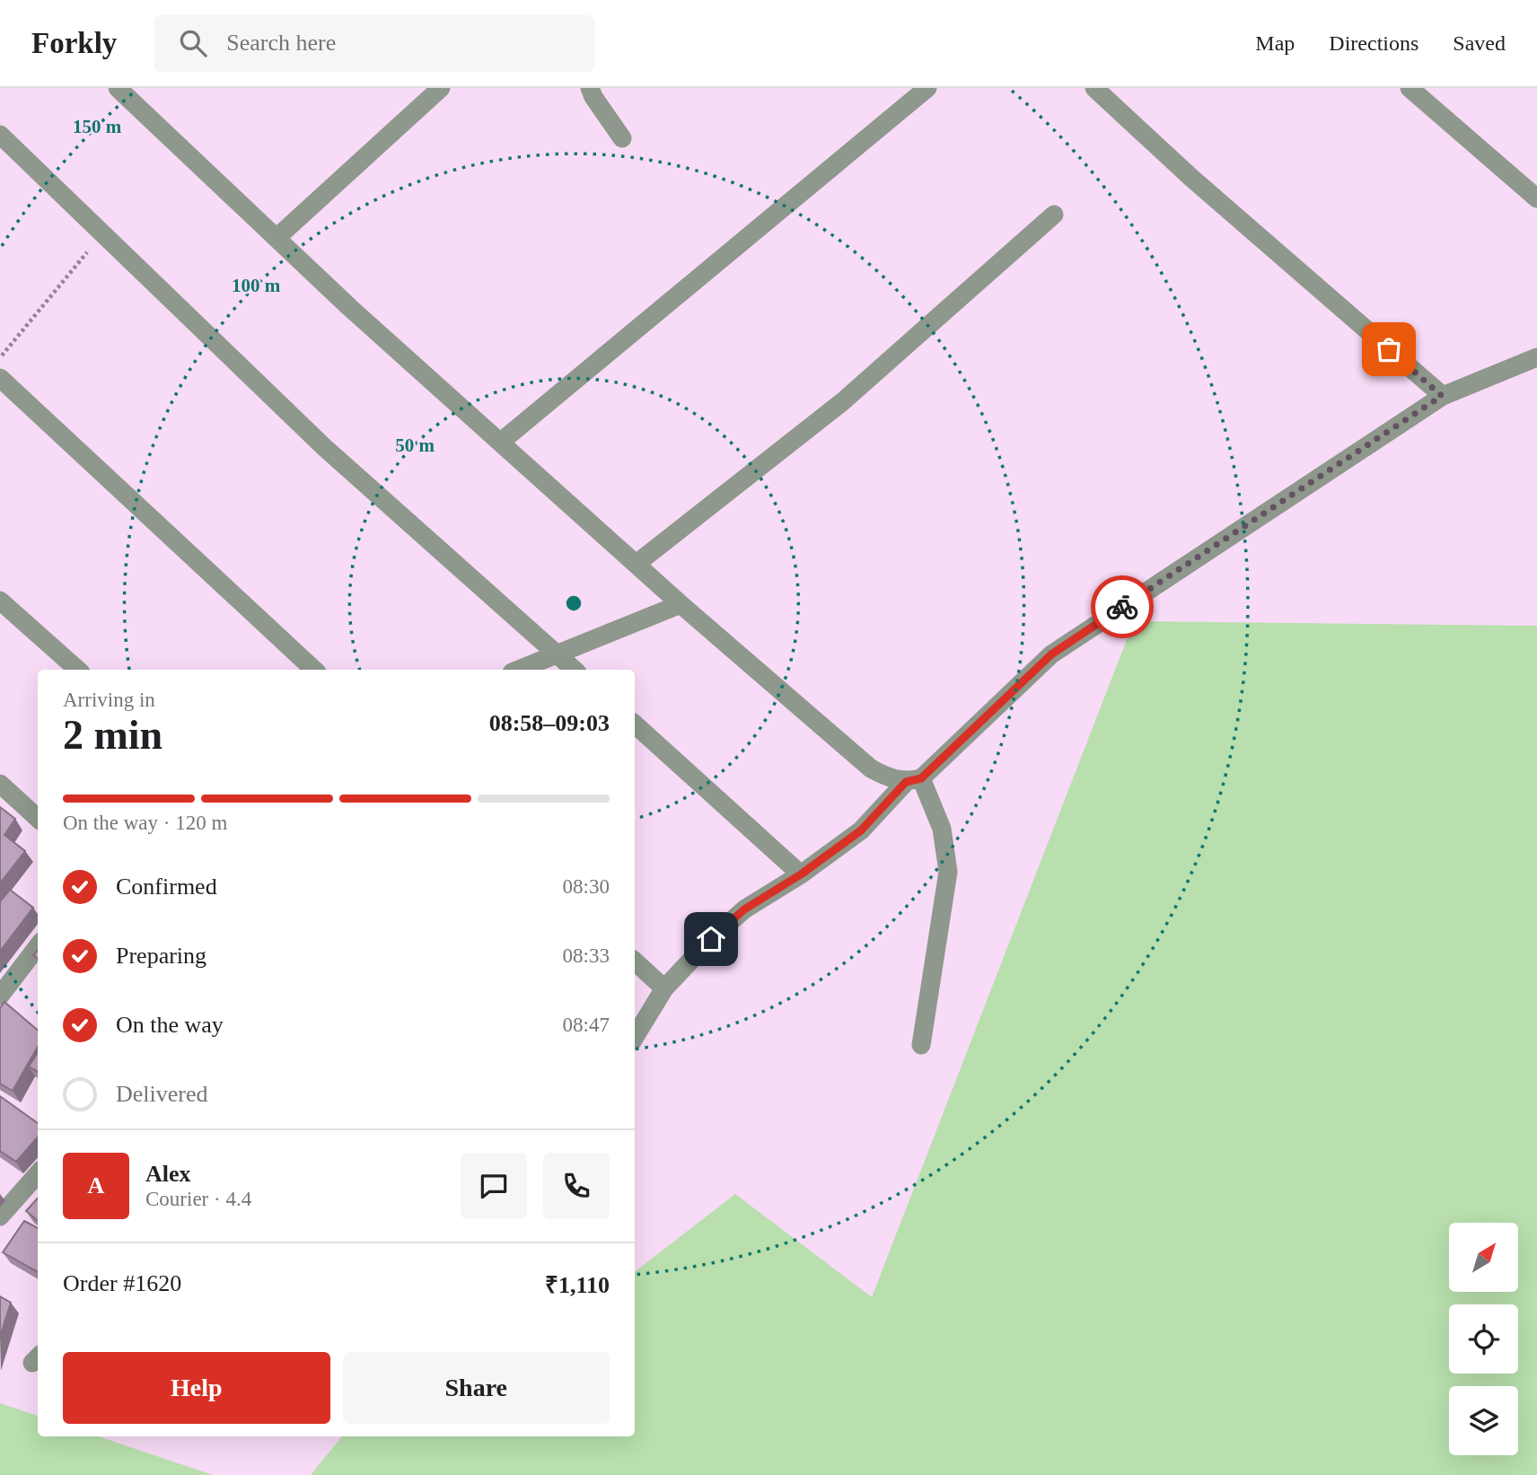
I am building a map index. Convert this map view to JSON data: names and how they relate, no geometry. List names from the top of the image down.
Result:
{
  "north": "top right",
  "page": {
    "header": "Forkly",
    "search": "Search here",
    "nav": ["Map", "Directions", "Saved"],
    "heading": ["2 min", "Arriving in", "08:58–09:03"],
    "panel": [
      "Alex",
      "Courier · 4.4",
      "Order #1620",
      "₹1,110"
    ],
    "bar": "On the way · 120 m",
    "list": [
      ["Confirmed", "08:30"],
      ["Preparing", "08:33"],
      ["On the way", "08:47"],
      "Delivered"
    ],
    "round": "A",
    "buttons": ["Help", "Share"]
  },
  "rings": ["150 m", "100 m", "50 m"]
}
